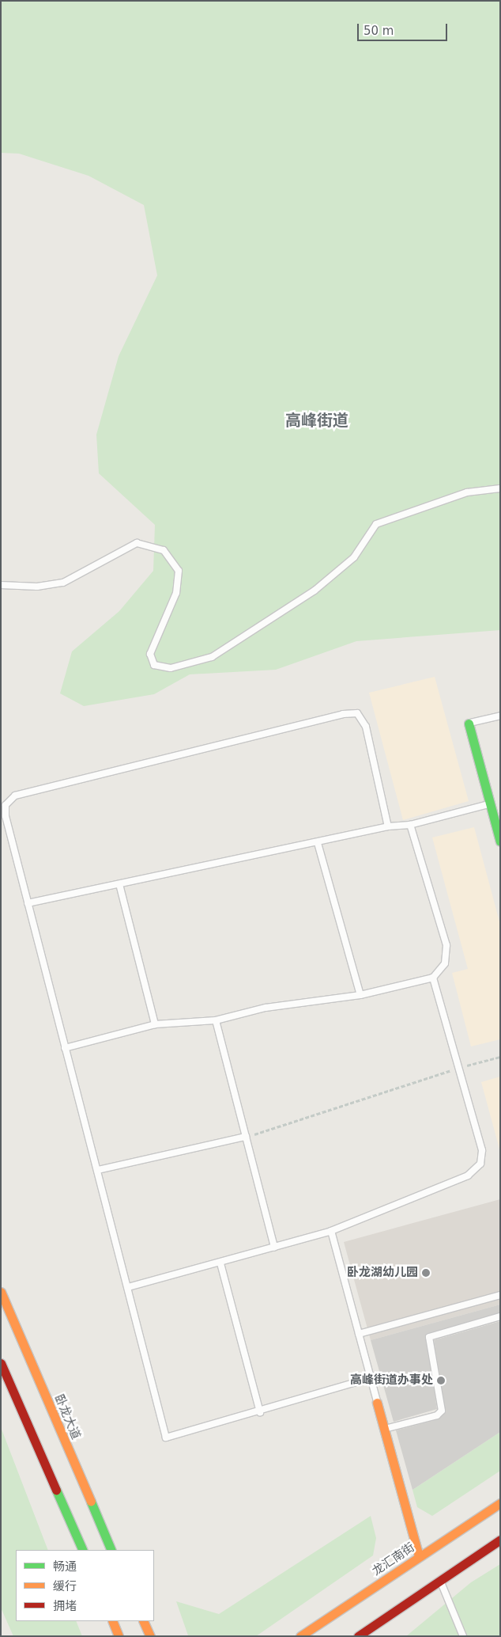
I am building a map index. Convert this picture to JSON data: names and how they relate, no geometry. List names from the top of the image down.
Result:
{
  "streets": {
    "main road": ["卧龙大道", "龙汇南街"]
  },
  "districts": ["高峰街道"],
  "places": ["卧龙湖幼儿园", "高峰街道办事处"],
  "legend": ["畅通", "缓行", "拥堵"],
  "scale_bar": "50 m"
}
